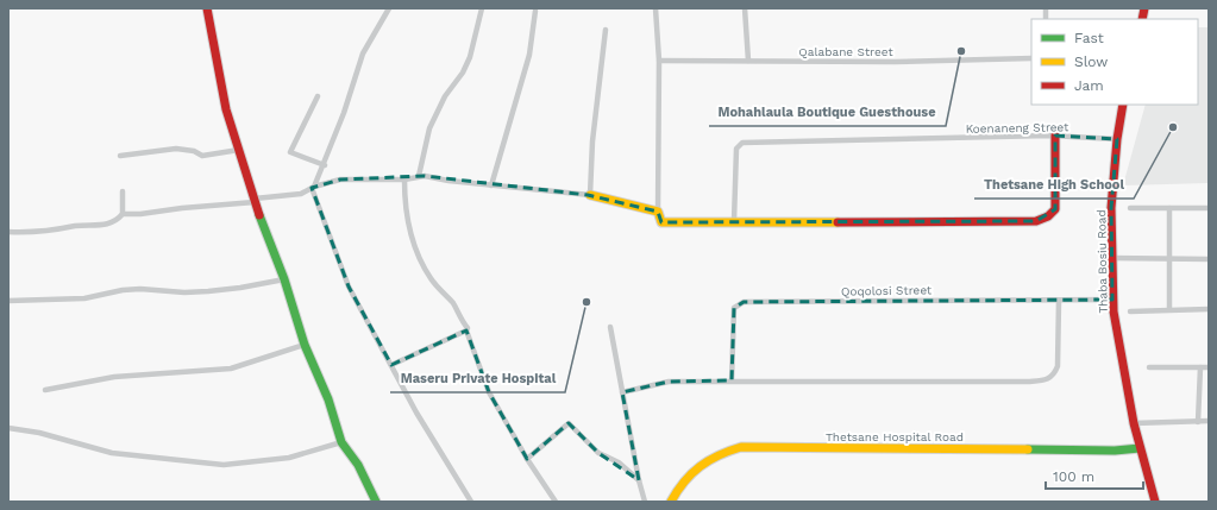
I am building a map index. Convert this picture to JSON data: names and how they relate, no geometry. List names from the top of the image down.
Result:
{
  "streets": {
    "street": [
      "Qalabane Street",
      "Koenaneng Street",
      "Thaba Bosiu Road",
      "Qoqolosi Street",
      "Thetsane Hospital Road"
    ]
  },
  "crossings": [
    ["Koenaneng Street", "Thaba Bosiu Road"],
    ["Thaba Bosiu Road", "Qoqolosi Street"],
    ["Thaba Bosiu Road", "Thetsane Hospital Road"]
  ],
  "places": ["Mohahlaula Boutique Guesthouse", "Thetsane High School", "Maseru Private Hospital"],
  "legend": ["Fast", "Slow", "Jam"],
  "scale_bar": "100 m"
}
